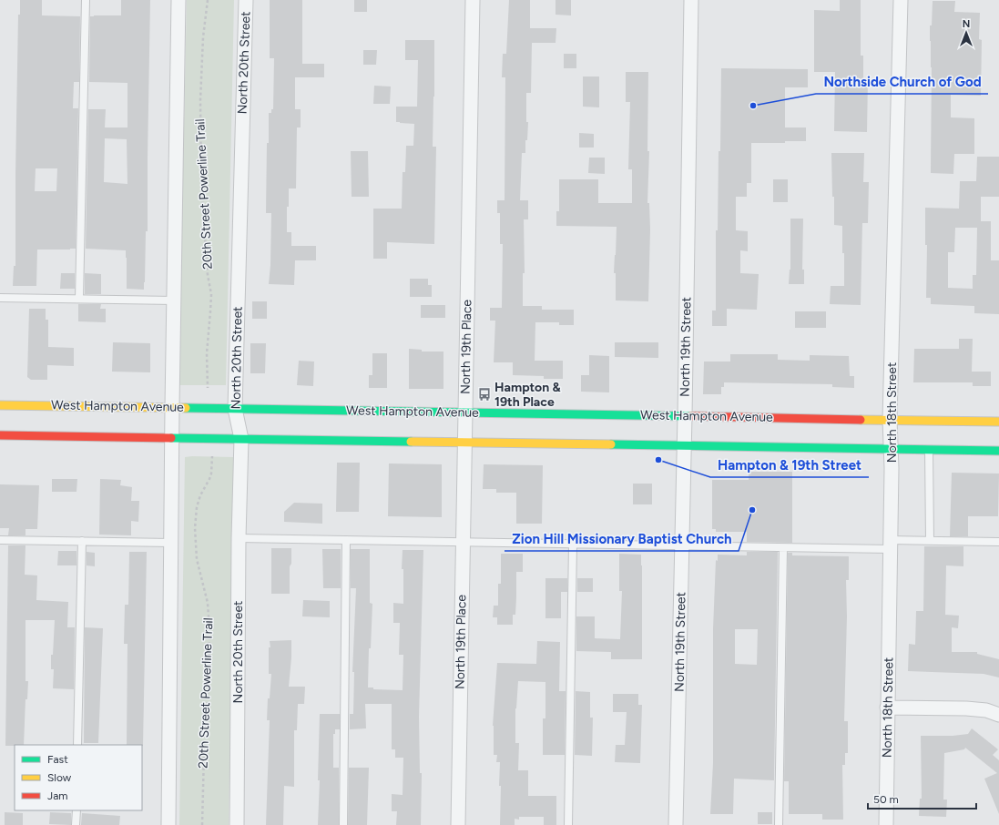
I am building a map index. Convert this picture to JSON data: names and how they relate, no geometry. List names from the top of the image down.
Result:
{
  "streets": {
    "main road": ["West Hampton Avenue"],
    "street": [
      "North 20th Street",
      "North 19th Place",
      "North 19th Street",
      "North 18th Street"
    ],
    "path": ["20th Street Powerline Trail"]
  },
  "crossings": [
    ["North 20th Street", "West Hampton Avenue"],
    ["North 19th Place", "West Hampton Avenue"],
    ["North 19th Street", "West Hampton Avenue"],
    ["West Hampton Avenue", "North 18th Street"]
  ],
  "places": {
    "other": ["Northside Church of God", "Hampton & 19th Street", "Zion Hill Missionary Baptist Church"],
    "bus stop": ["Hampton & 19th Place"]
  },
  "legend": ["Fast", "Slow", "Jam"],
  "scale_bar": "50 m",
  "north": "top"
}
